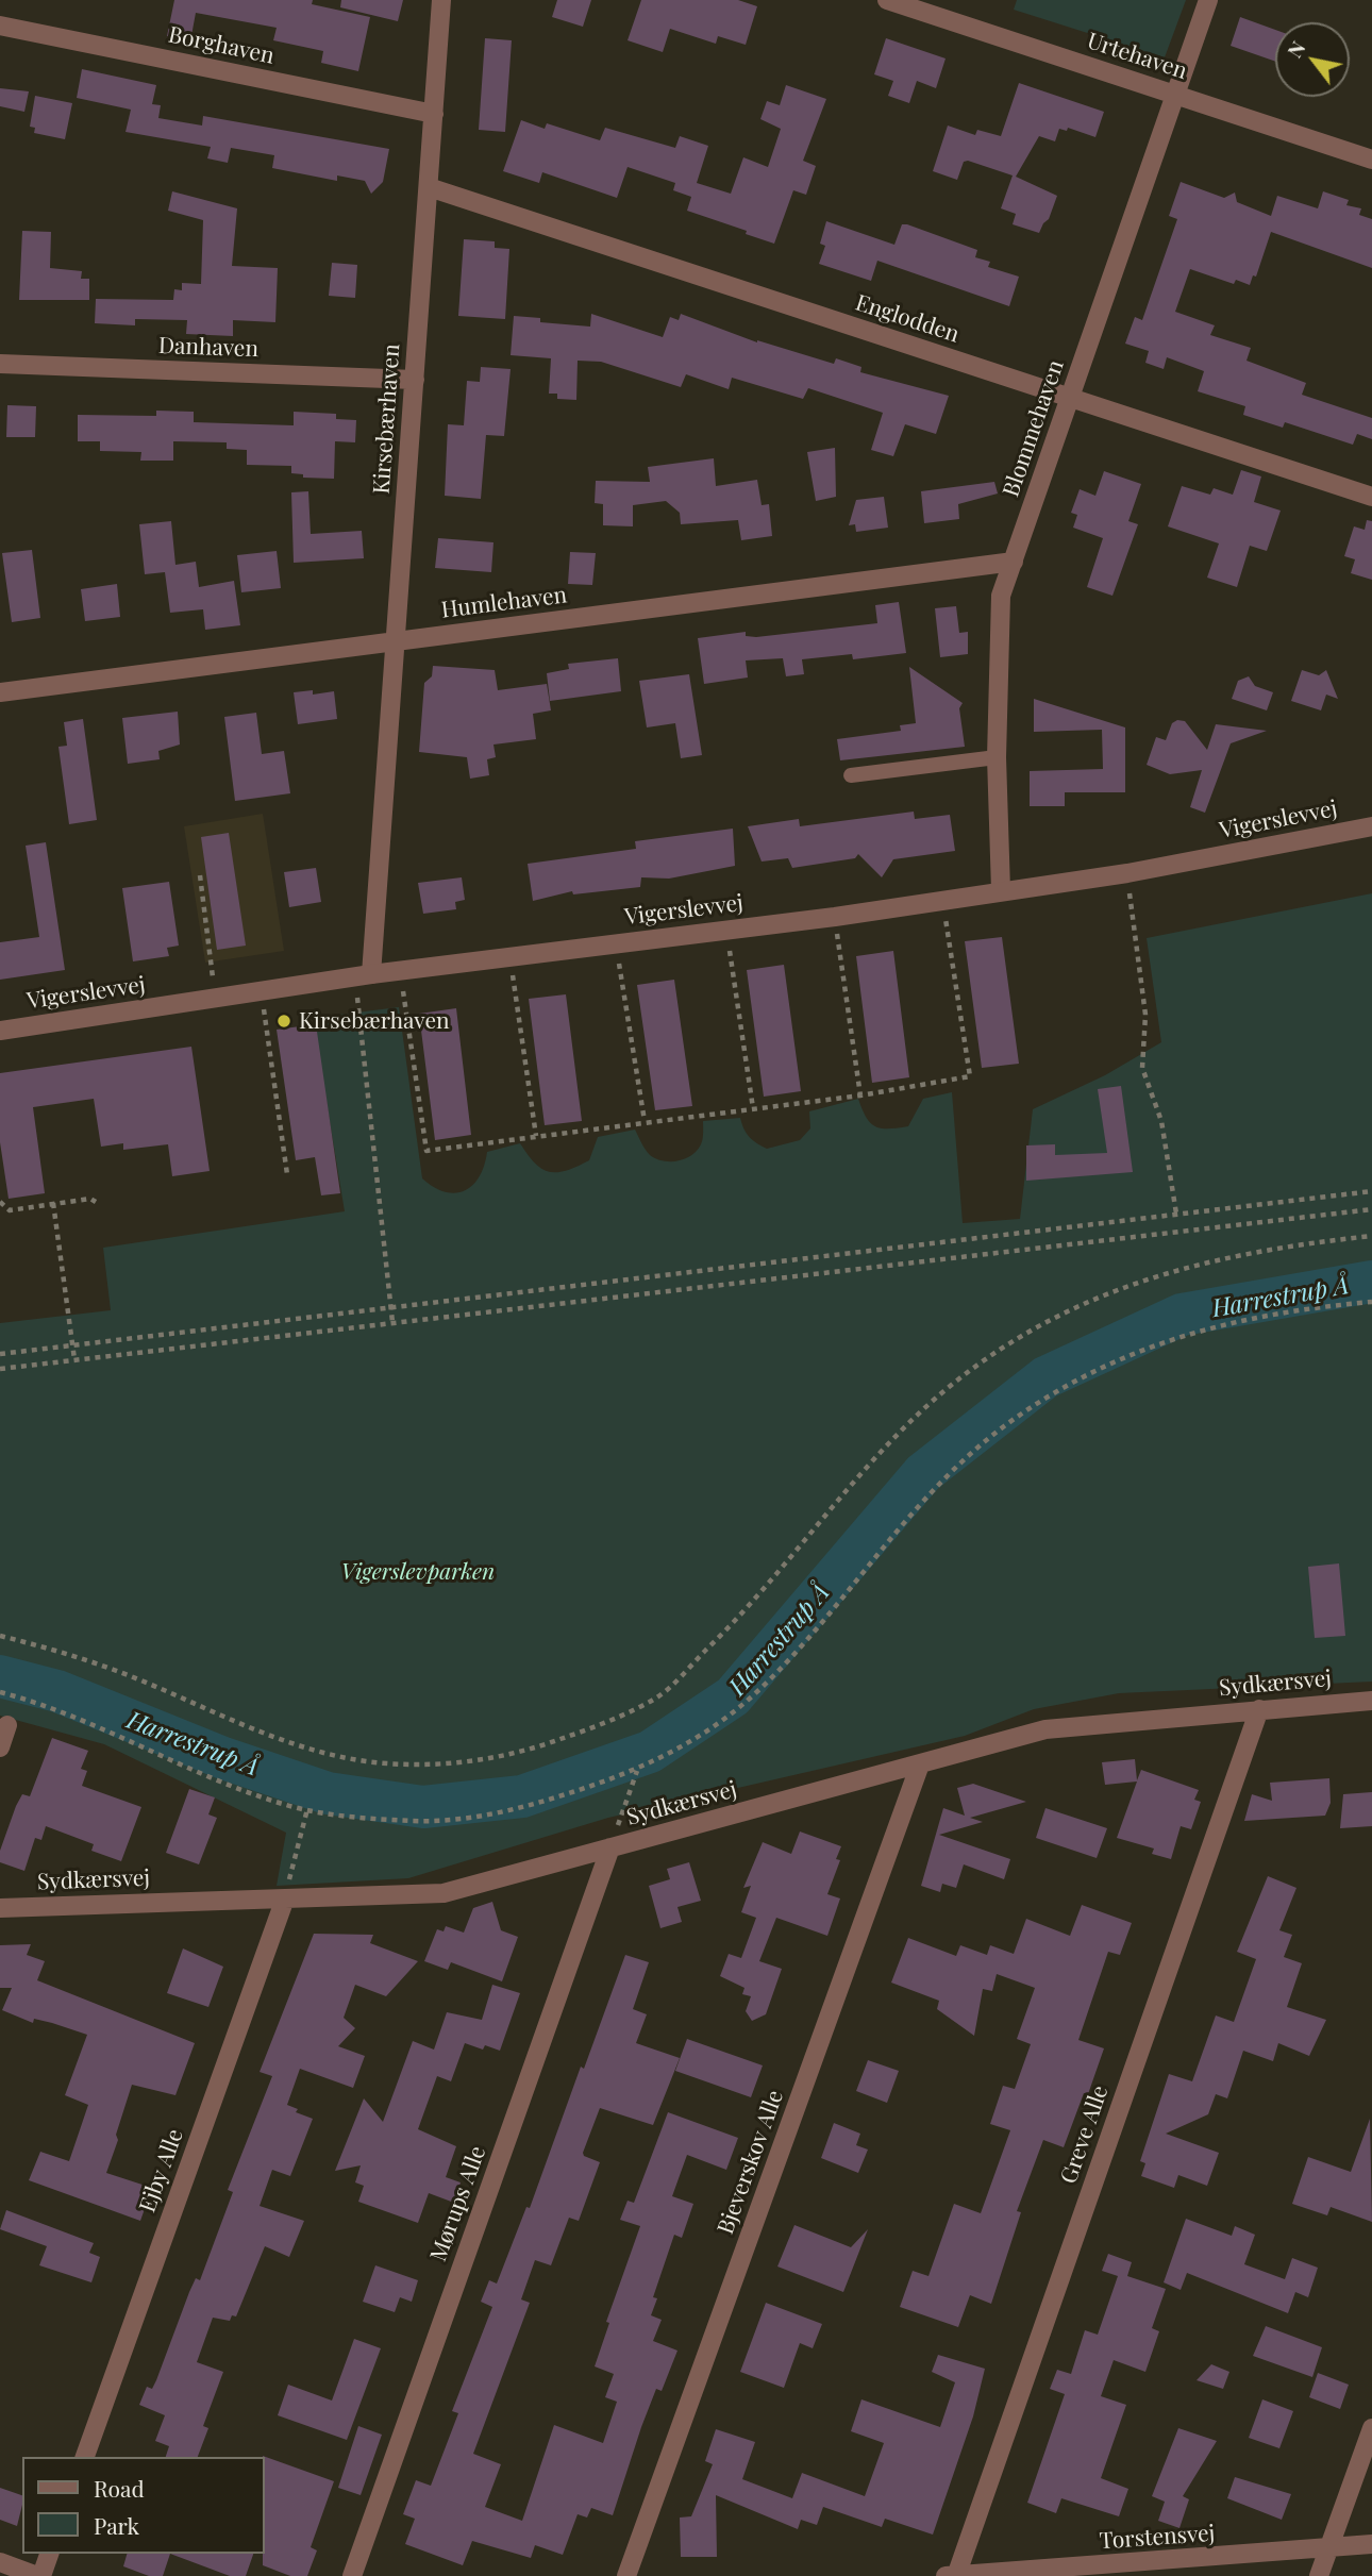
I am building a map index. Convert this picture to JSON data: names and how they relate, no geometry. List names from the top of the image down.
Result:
{
  "streets": {
    "street": [
      "Borghaven",
      "Urtehaven",
      "Englodden",
      "Danhaven",
      "Kirsebærhaven",
      "Blommehaven",
      "Humlehaven",
      "Vigerslevvej",
      "Sydkærsvej",
      "Greve Alle",
      "Bjeverskov Alle",
      "Ejby Alle",
      "Mørups Alle",
      "Torstensvej"
    ]
  },
  "crossings": [
    ["Borghaven", "Kirsebærhaven"],
    ["Urtehaven", "Blommehaven"],
    ["Englodden", "Kirsebærhaven"],
    ["Englodden", "Blommehaven"],
    ["Danhaven", "Kirsebærhaven"],
    ["Kirsebærhaven", "Humlehaven"],
    ["Kirsebærhaven", "Vigerslevvej"],
    ["Blommehaven", "Humlehaven"],
    ["Blommehaven", "Vigerslevvej"],
    ["Sydkærsvej", "Greve Alle"],
    ["Sydkærsvej", "Bjeverskov Alle"],
    ["Sydkærsvej", "Ejby Alle"],
    ["Sydkærsvej", "Mørups Alle"],
    ["Greve Alle", "Torstensvej"]
  ],
  "water": ["Harrestrup Å"],
  "parks": ["Vigerslevparken"],
  "places": ["Kirsebærhaven"],
  "legend": ["Road", "Park"],
  "north": "top left"
}
